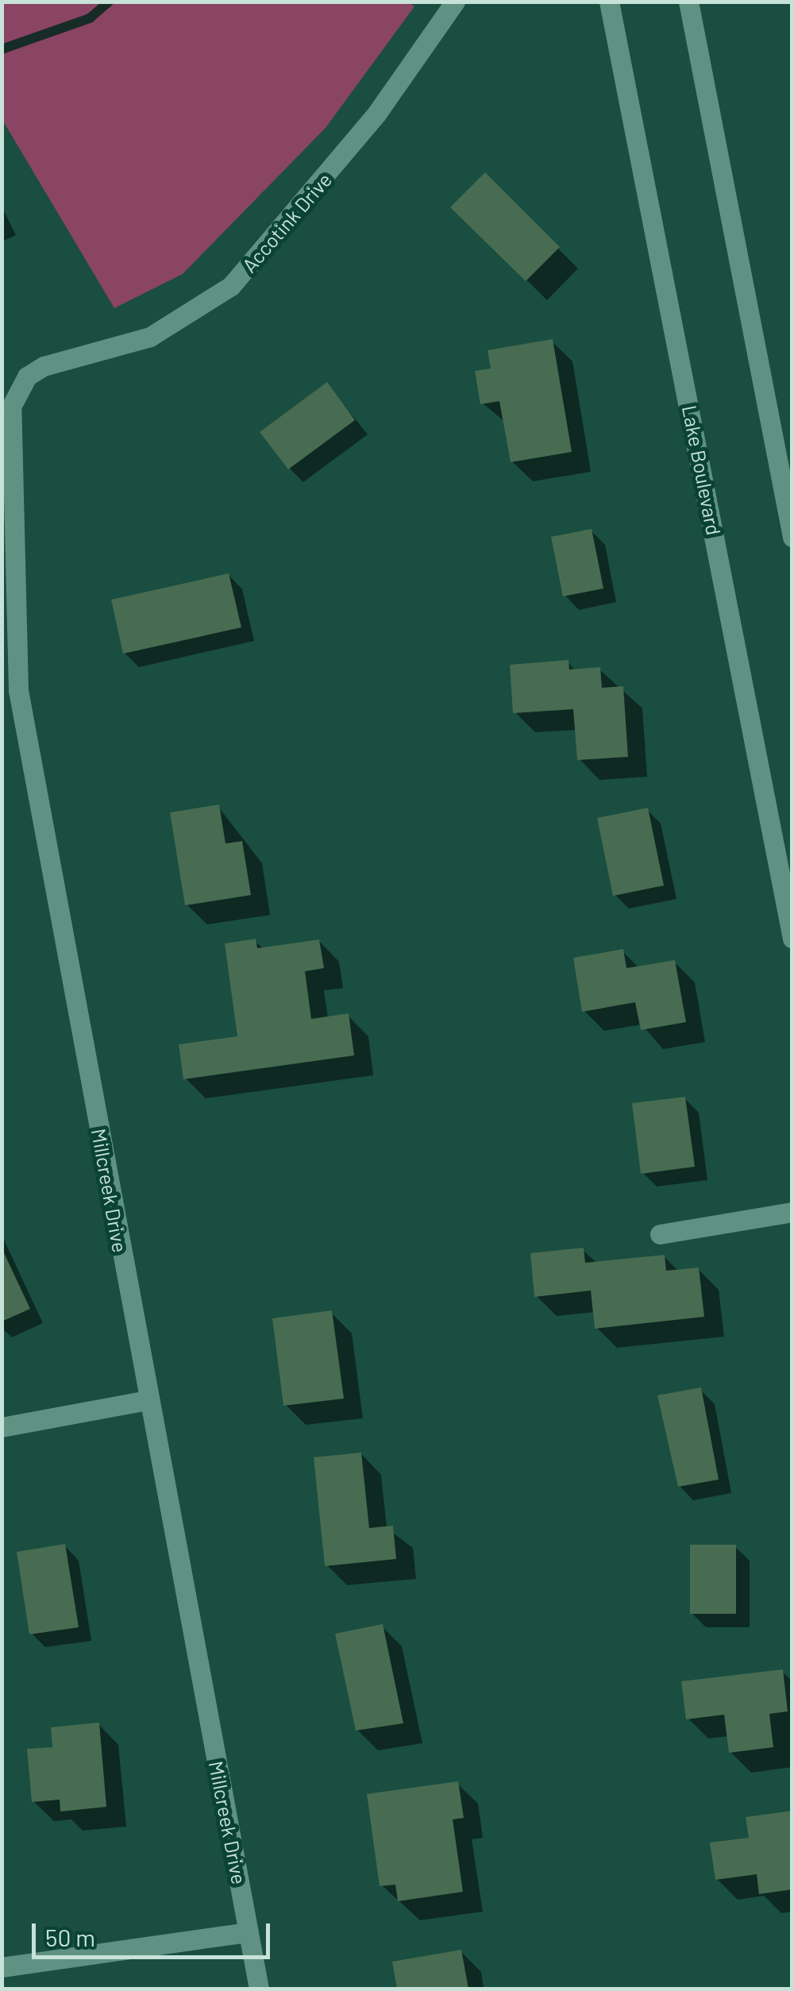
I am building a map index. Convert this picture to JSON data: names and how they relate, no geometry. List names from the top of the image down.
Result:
{
  "streets": {
    "street": ["Accotink Drive", "Lake Boulevard", "Millcreek Drive"]
  },
  "crossings": [
    ["Accotink Drive", "Millcreek Drive"]
  ],
  "scale_bar": "50 m"
}
